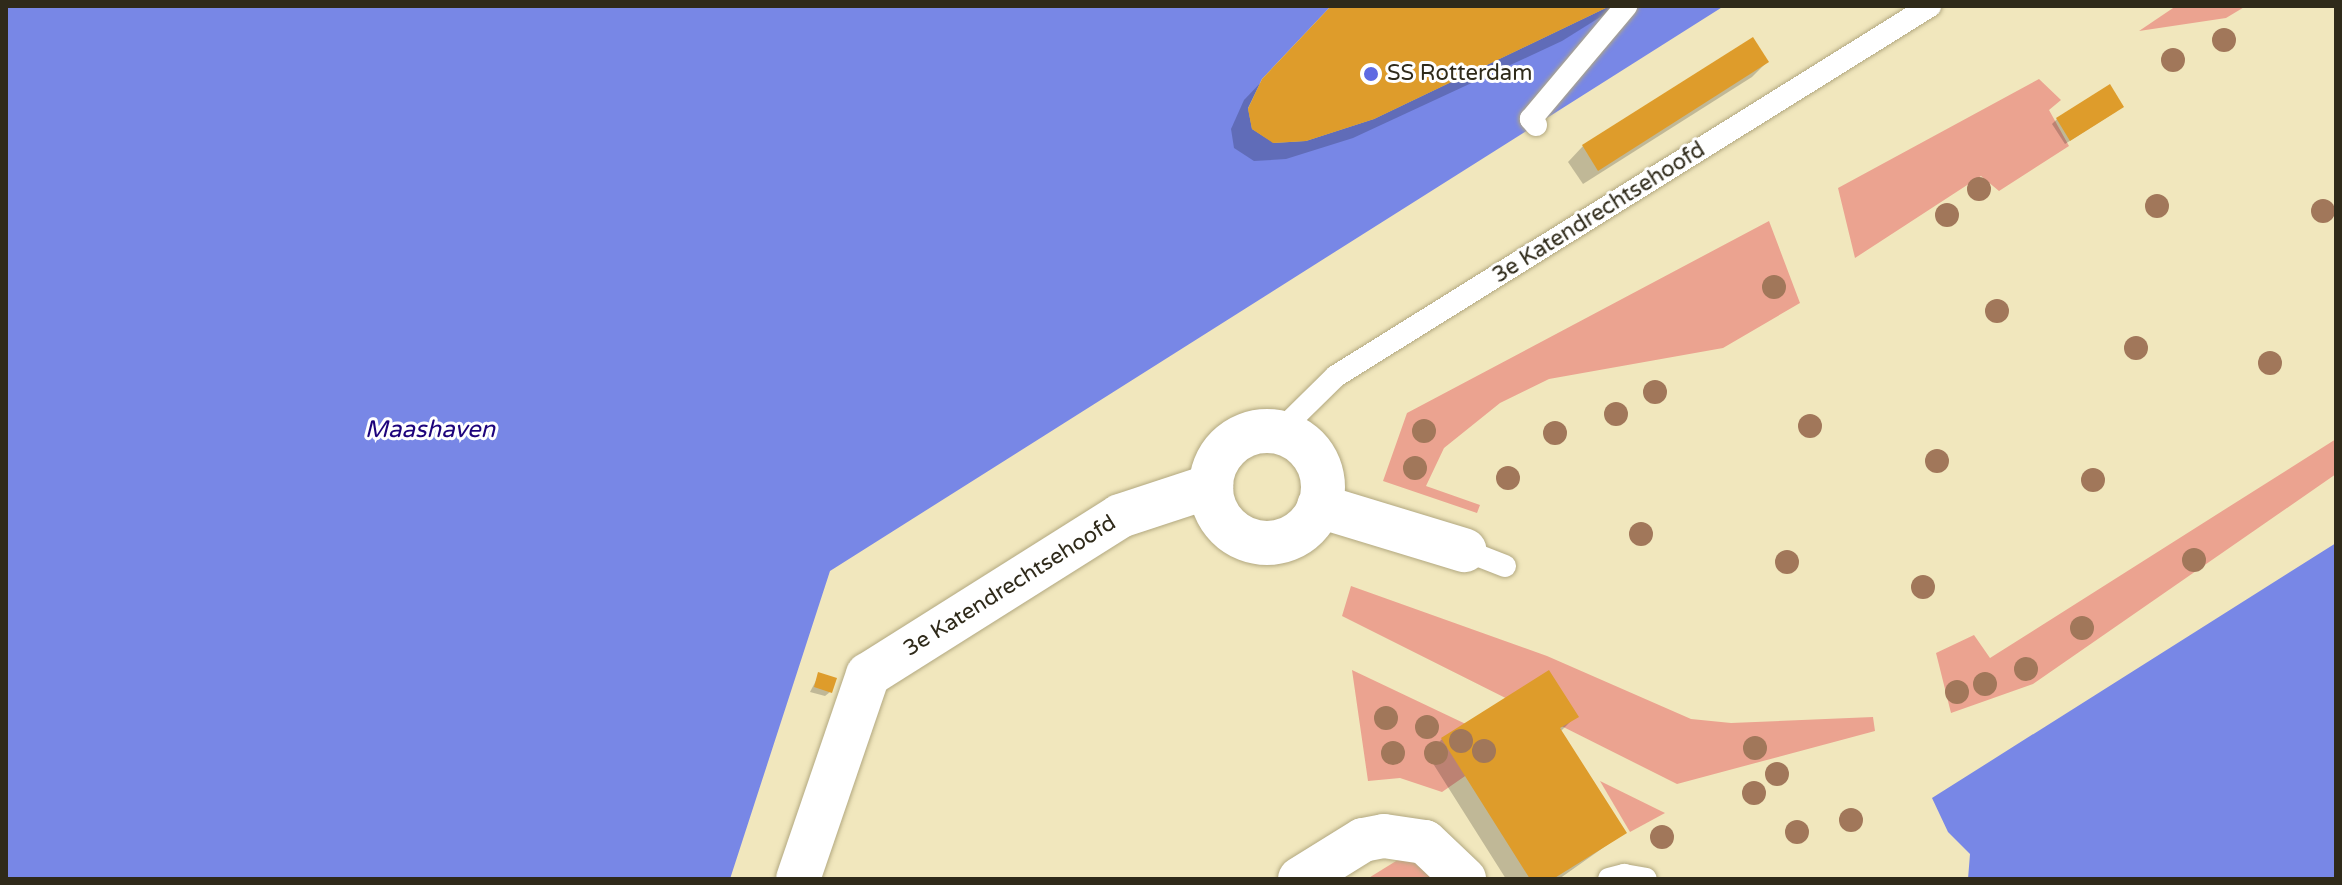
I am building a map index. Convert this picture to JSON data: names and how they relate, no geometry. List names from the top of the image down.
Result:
{
  "streets": {
    "street": ["3e Katendrechtsehoofd"]
  },
  "water": ["Maashaven"],
  "places": ["SS Rotterdam"]
}
